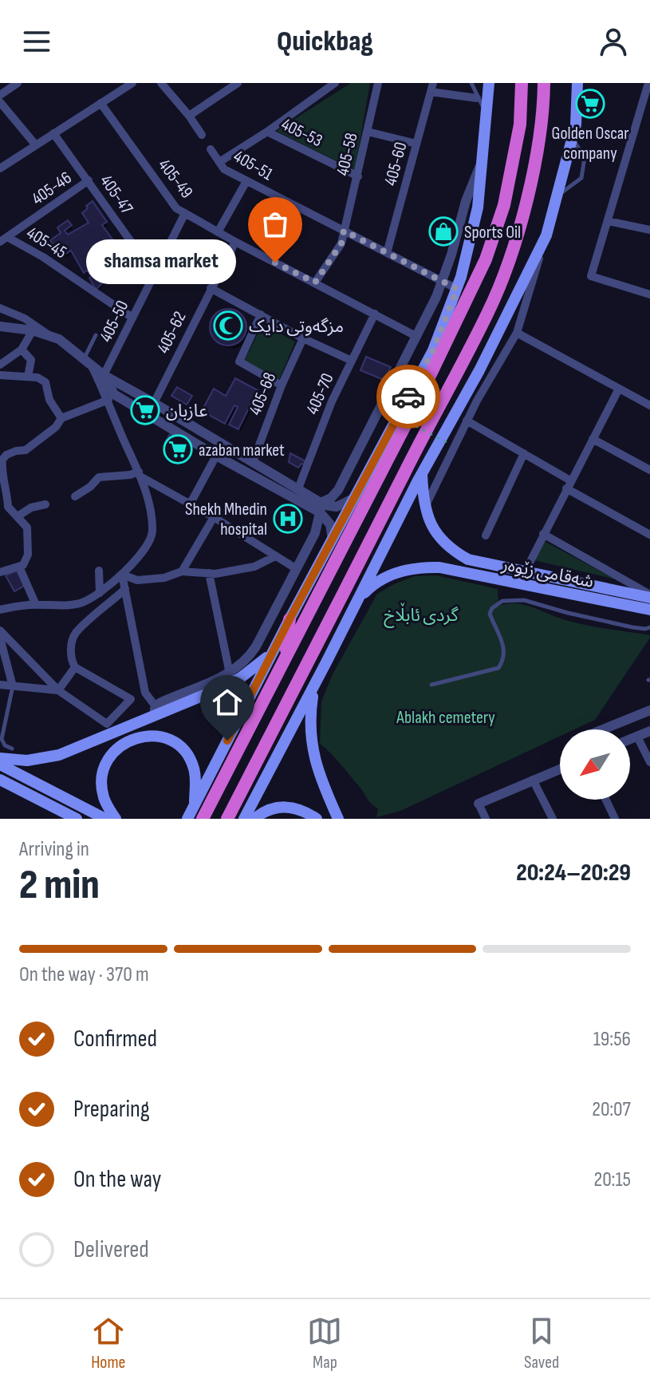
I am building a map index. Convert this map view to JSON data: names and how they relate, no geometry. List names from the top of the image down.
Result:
{
  "streets": {
    "main road": ["شەقامی زێوەر"],
    "street": [
      "405-53",
      "405-58",
      "405-60",
      "405-51",
      "405-49",
      "405-46",
      "405-47",
      "405-45",
      "405-50",
      "405-62",
      "405-68",
      "405-70"
    ]
  },
  "crossings": [
    ["405-53", "405-58"],
    ["405-58", "405-51"],
    ["405-58", "405-49"],
    ["405-60", "405-51"],
    ["405-49", "405-50"],
    ["405-49", "405-62"],
    ["405-49", "405-70"],
    ["405-46", "405-47"],
    ["405-46", "405-45"],
    ["405-47", "405-50"],
    ["405-45", "405-50"]
  ],
  "parks": ["گردی ئابڵاخ", "Ablakh cemetery"],
  "places": {
    "supermarket": ["Golden Oscar company", "عازبان", "azaban market"],
    "shop": ["Sports Oil"],
    "other": ["shamsa market"],
    "mosque": ["مزگەوتی دایک"],
    "hospital": ["Shekh Mhedin hospital"]
  },
  "north": "bottom left",
  "page": {
    "header": "Quickbag",
    "bubble": "shamsa market",
    "heading": ["2 min", "Arriving in", "20:24–20:29"],
    "bar": "On the way · 370 m",
    "list": [
      ["Confirmed", "19:56"],
      ["Preparing", "20:07"],
      ["On the way", "20:15"],
      "Delivered"
    ],
    "tabs": ["Home", "Map", "Saved"]
  }
}
